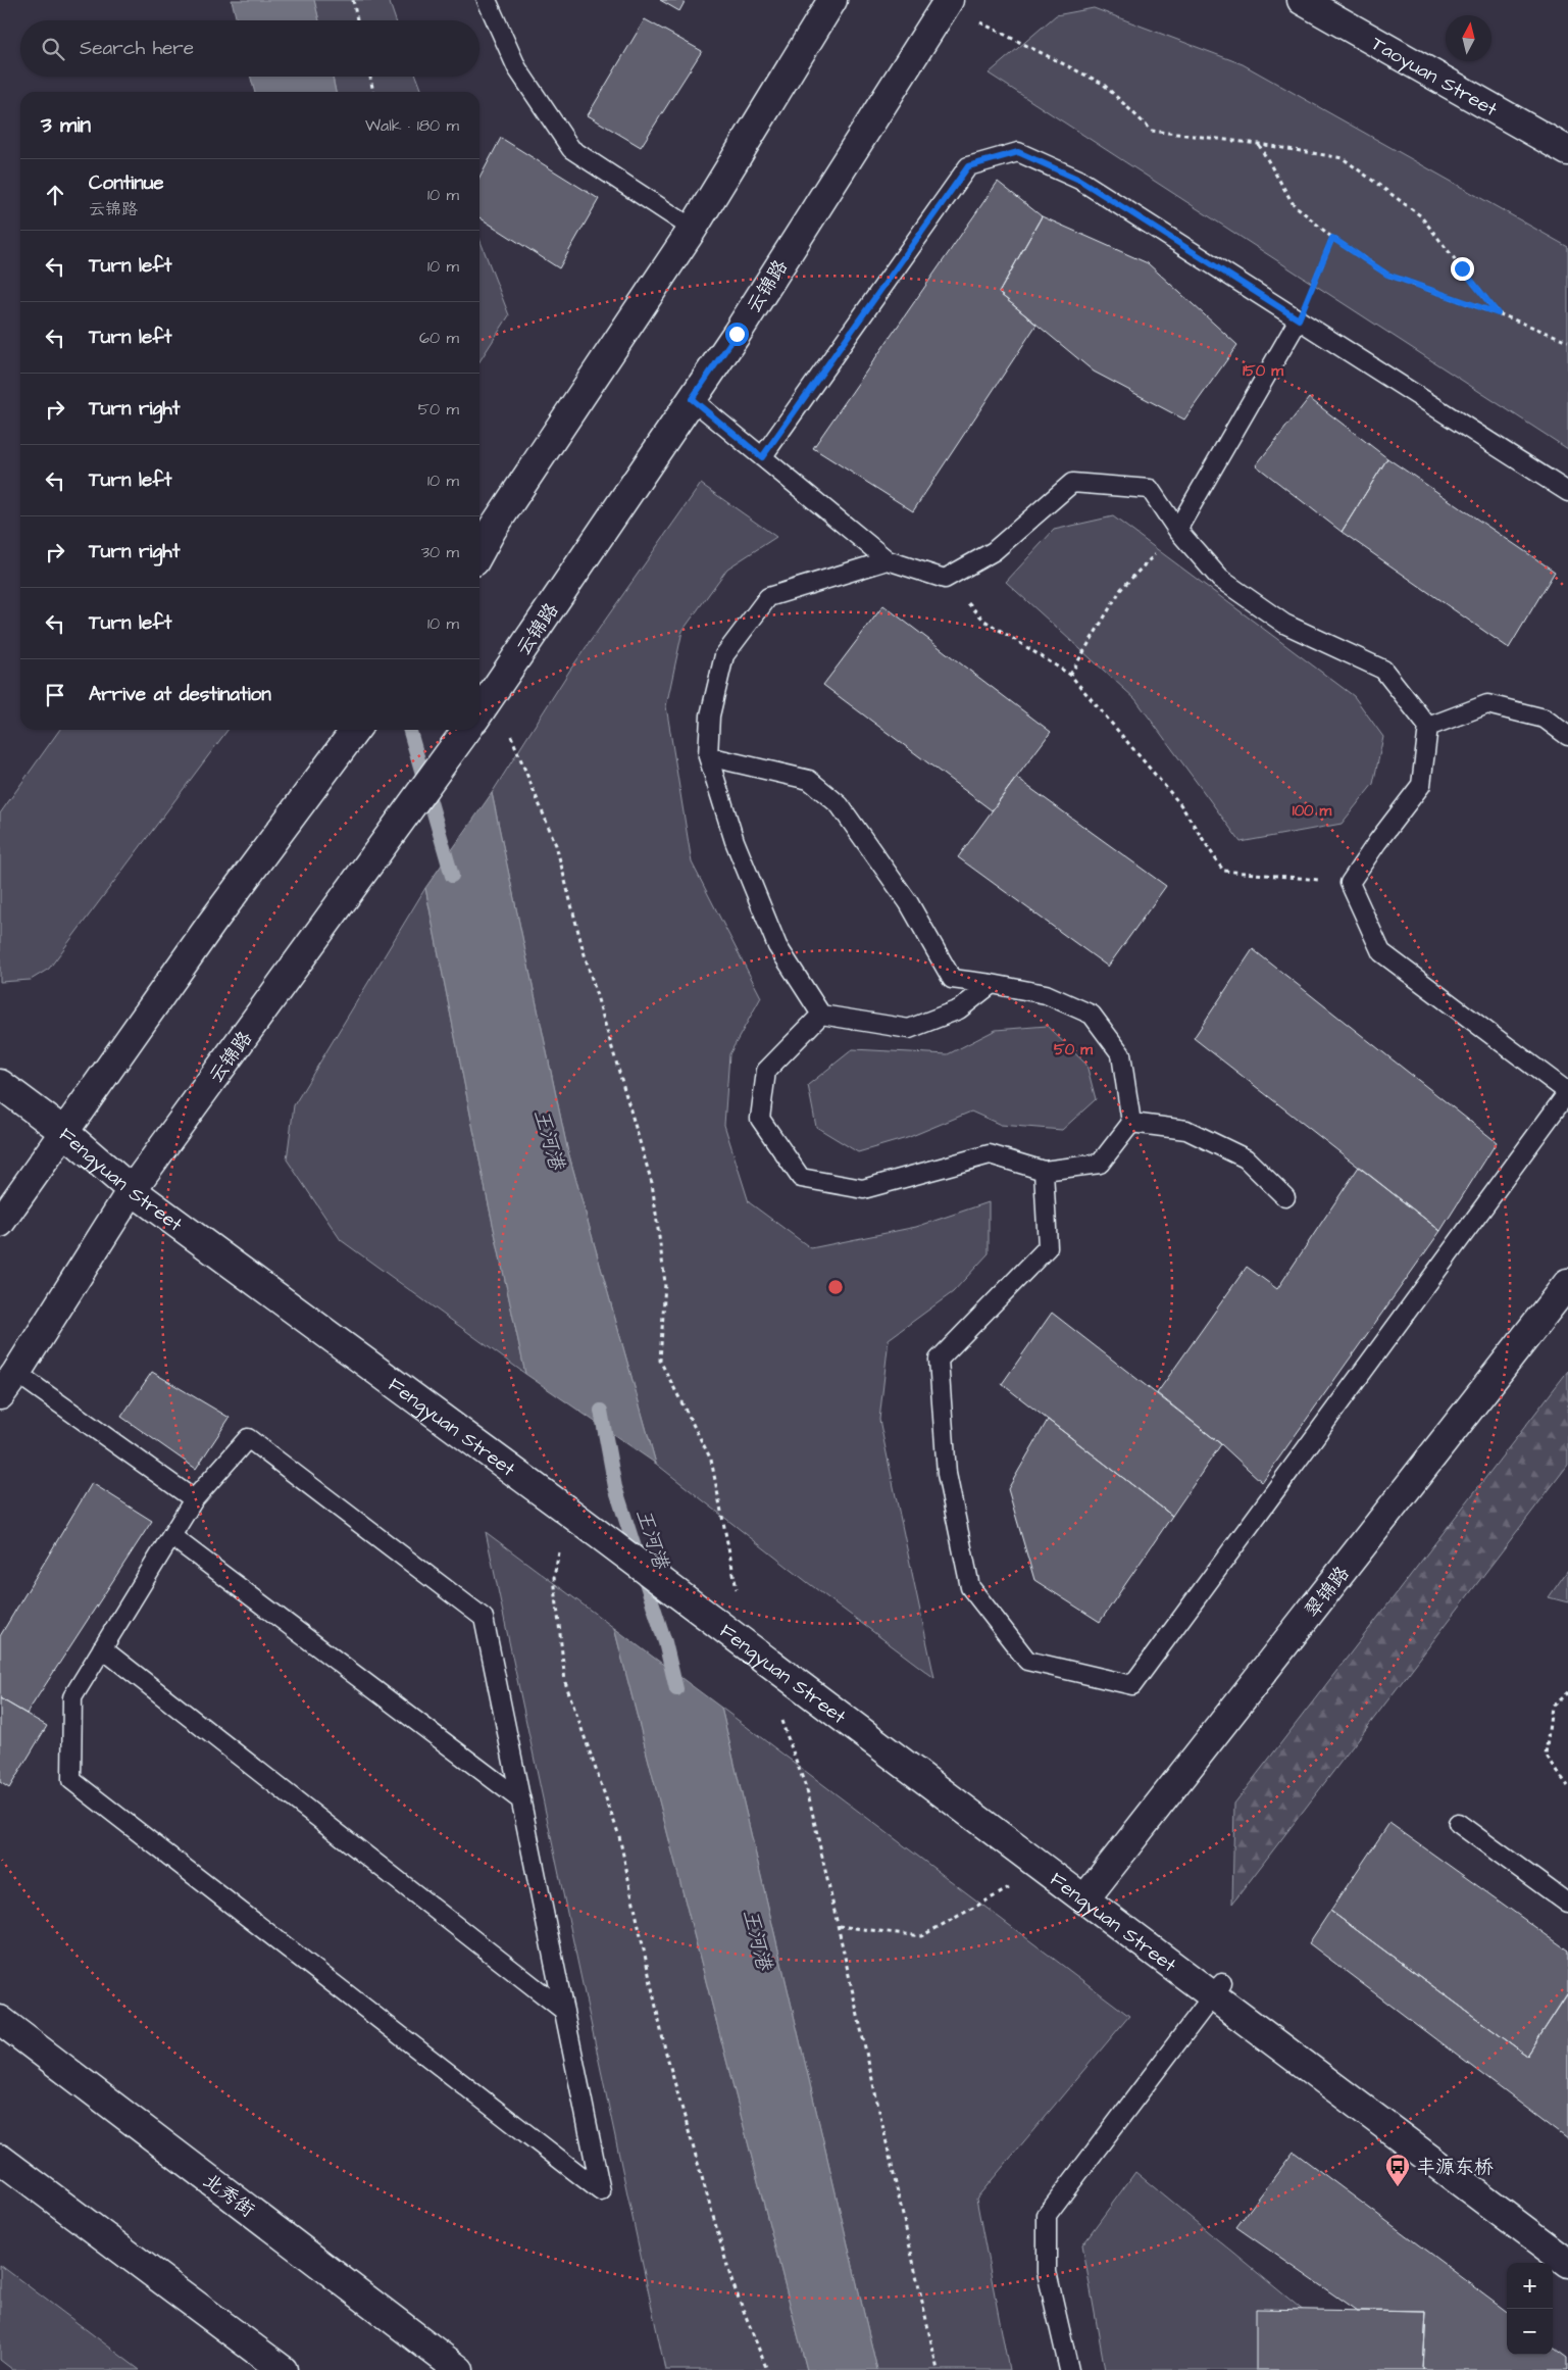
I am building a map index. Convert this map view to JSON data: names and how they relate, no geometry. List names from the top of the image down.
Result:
{
  "streets": {
    "main road": [
      "Taoyuan Street",
      "云锦路",
      "Fengyuan Street",
      "翠锦路",
      "北秀街"
    ]
  },
  "crossings": [
    ["云锦路", "Fengyuan Street"],
    ["Fengyuan Street", "翠锦路"]
  ],
  "water": ["王河港"],
  "places": {
    "bus stop": ["丰源东桥"]
  },
  "north": "top",
  "page": {
    "search": "Search here",
    "heading": ["3 min", "Walk · 180 m"],
    "list": [
      ["Continue", "云锦路", "10 m"],
      ["Turn left", "10 m"],
      ["Turn left", "60 m"],
      ["Turn right", "50 m"],
      ["Turn left", "10 m"],
      ["Turn right", "30 m"],
      ["Turn left", "10 m"],
      "Arrive at destination"
    ],
    "map_buttons": ["+", "−"]
  },
  "rings": ["150 m", "100 m", "50 m"]
}
